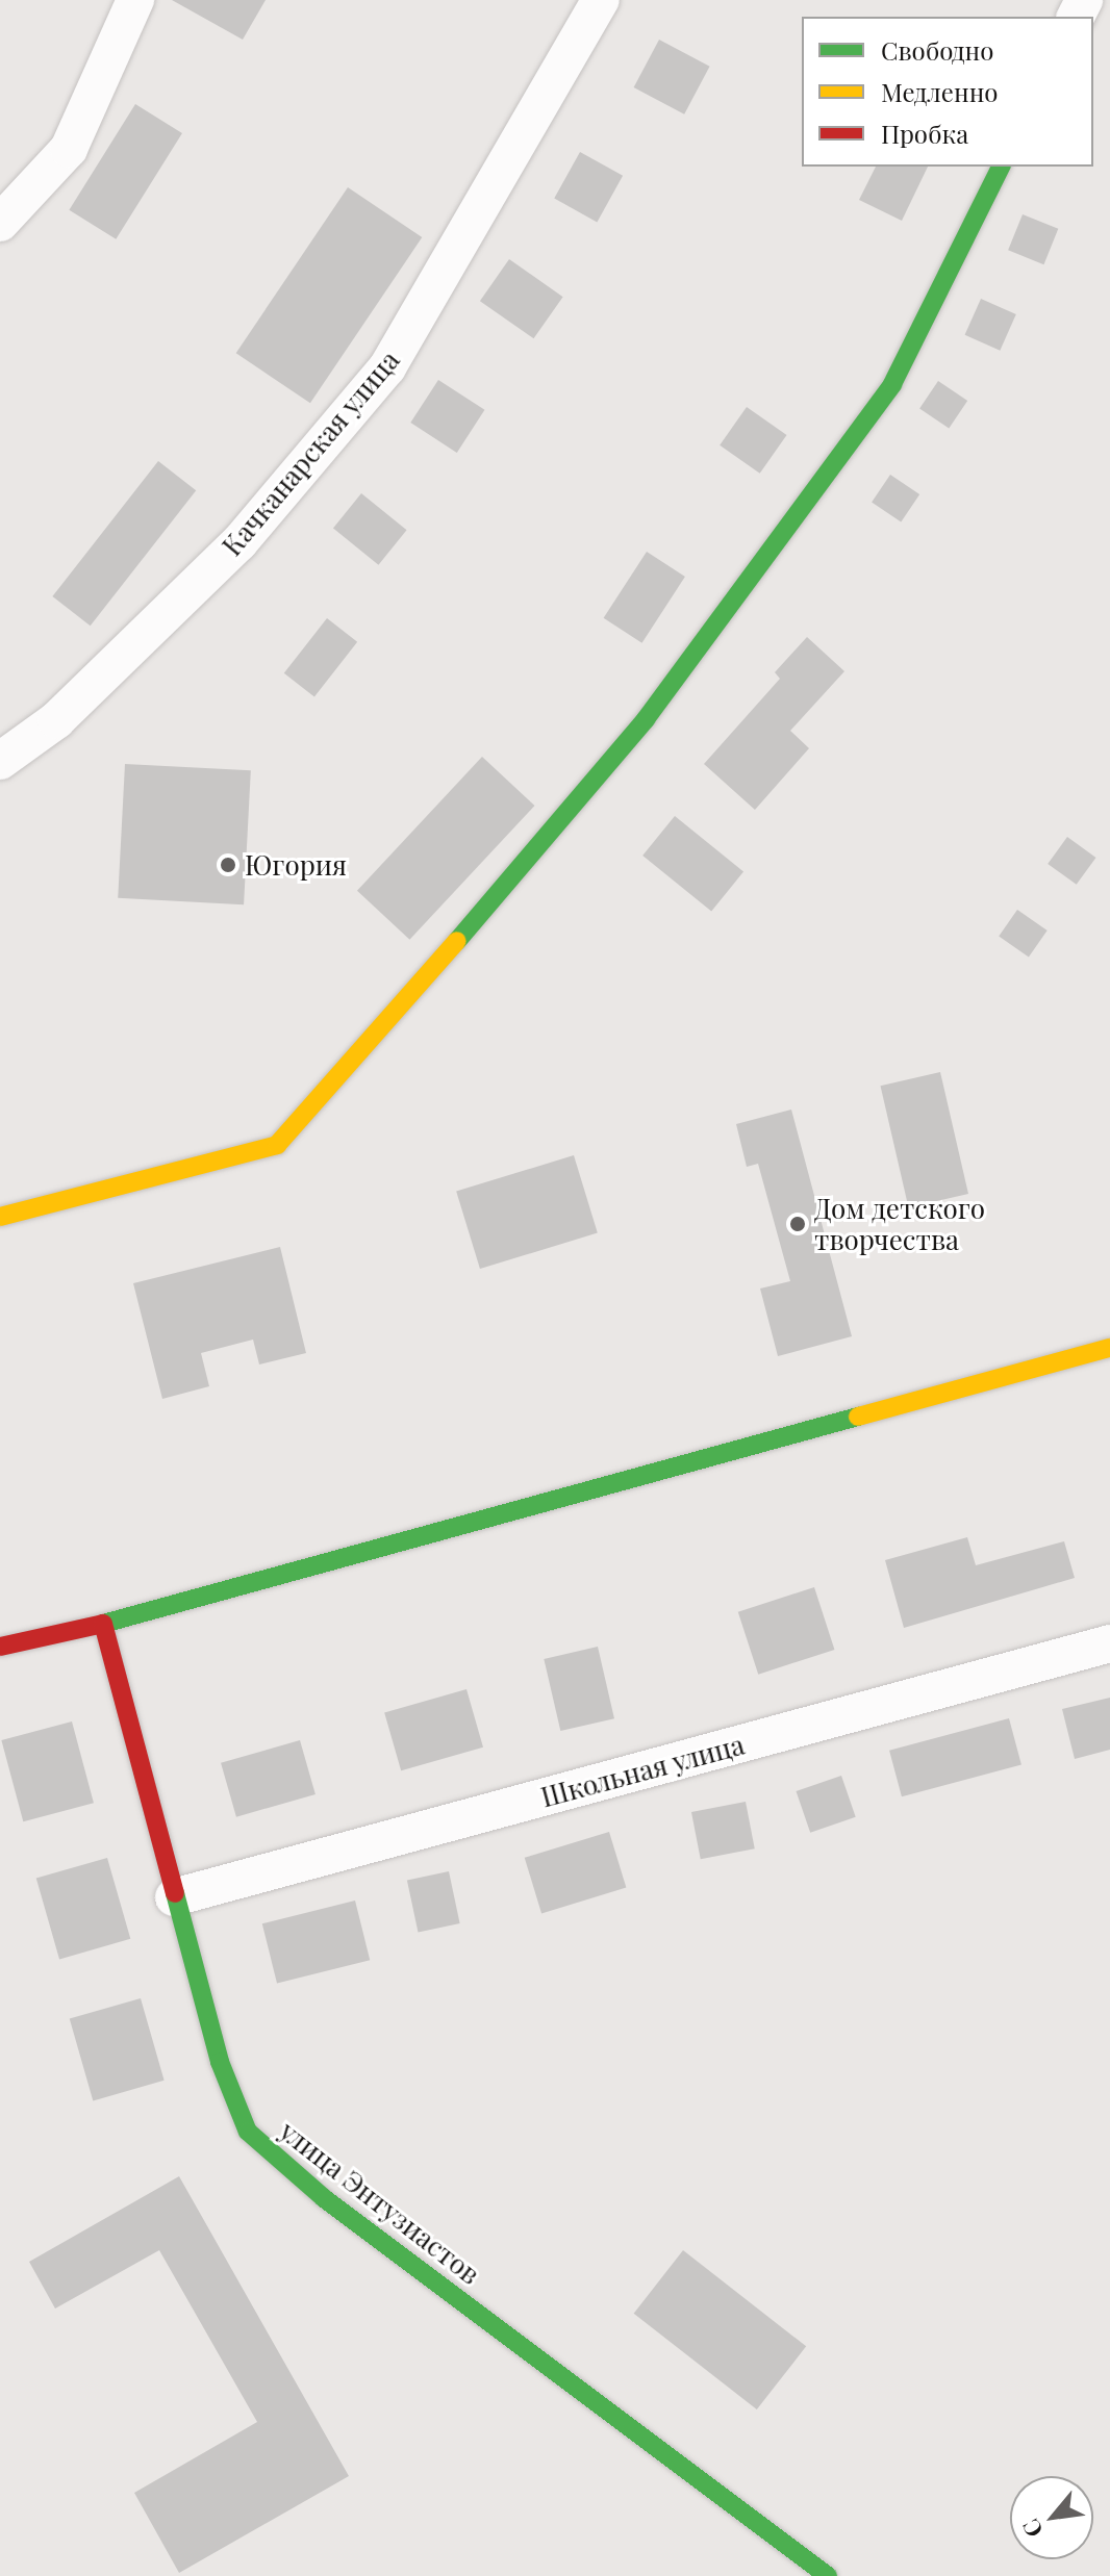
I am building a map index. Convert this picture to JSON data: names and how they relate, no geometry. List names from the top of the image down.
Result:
{
  "streets": {
    "street": ["Качканарская улица", "Школьная улица", "улица Энтузиастов"]
  },
  "crossings": [
    ["Школьная улица", "улица Энтузиастов"]
  ],
  "places": ["Югория", "Дом детского творчества"],
  "legend": ["Свободно", "Медленно", "Пробка"],
  "north": "bottom left"
}
